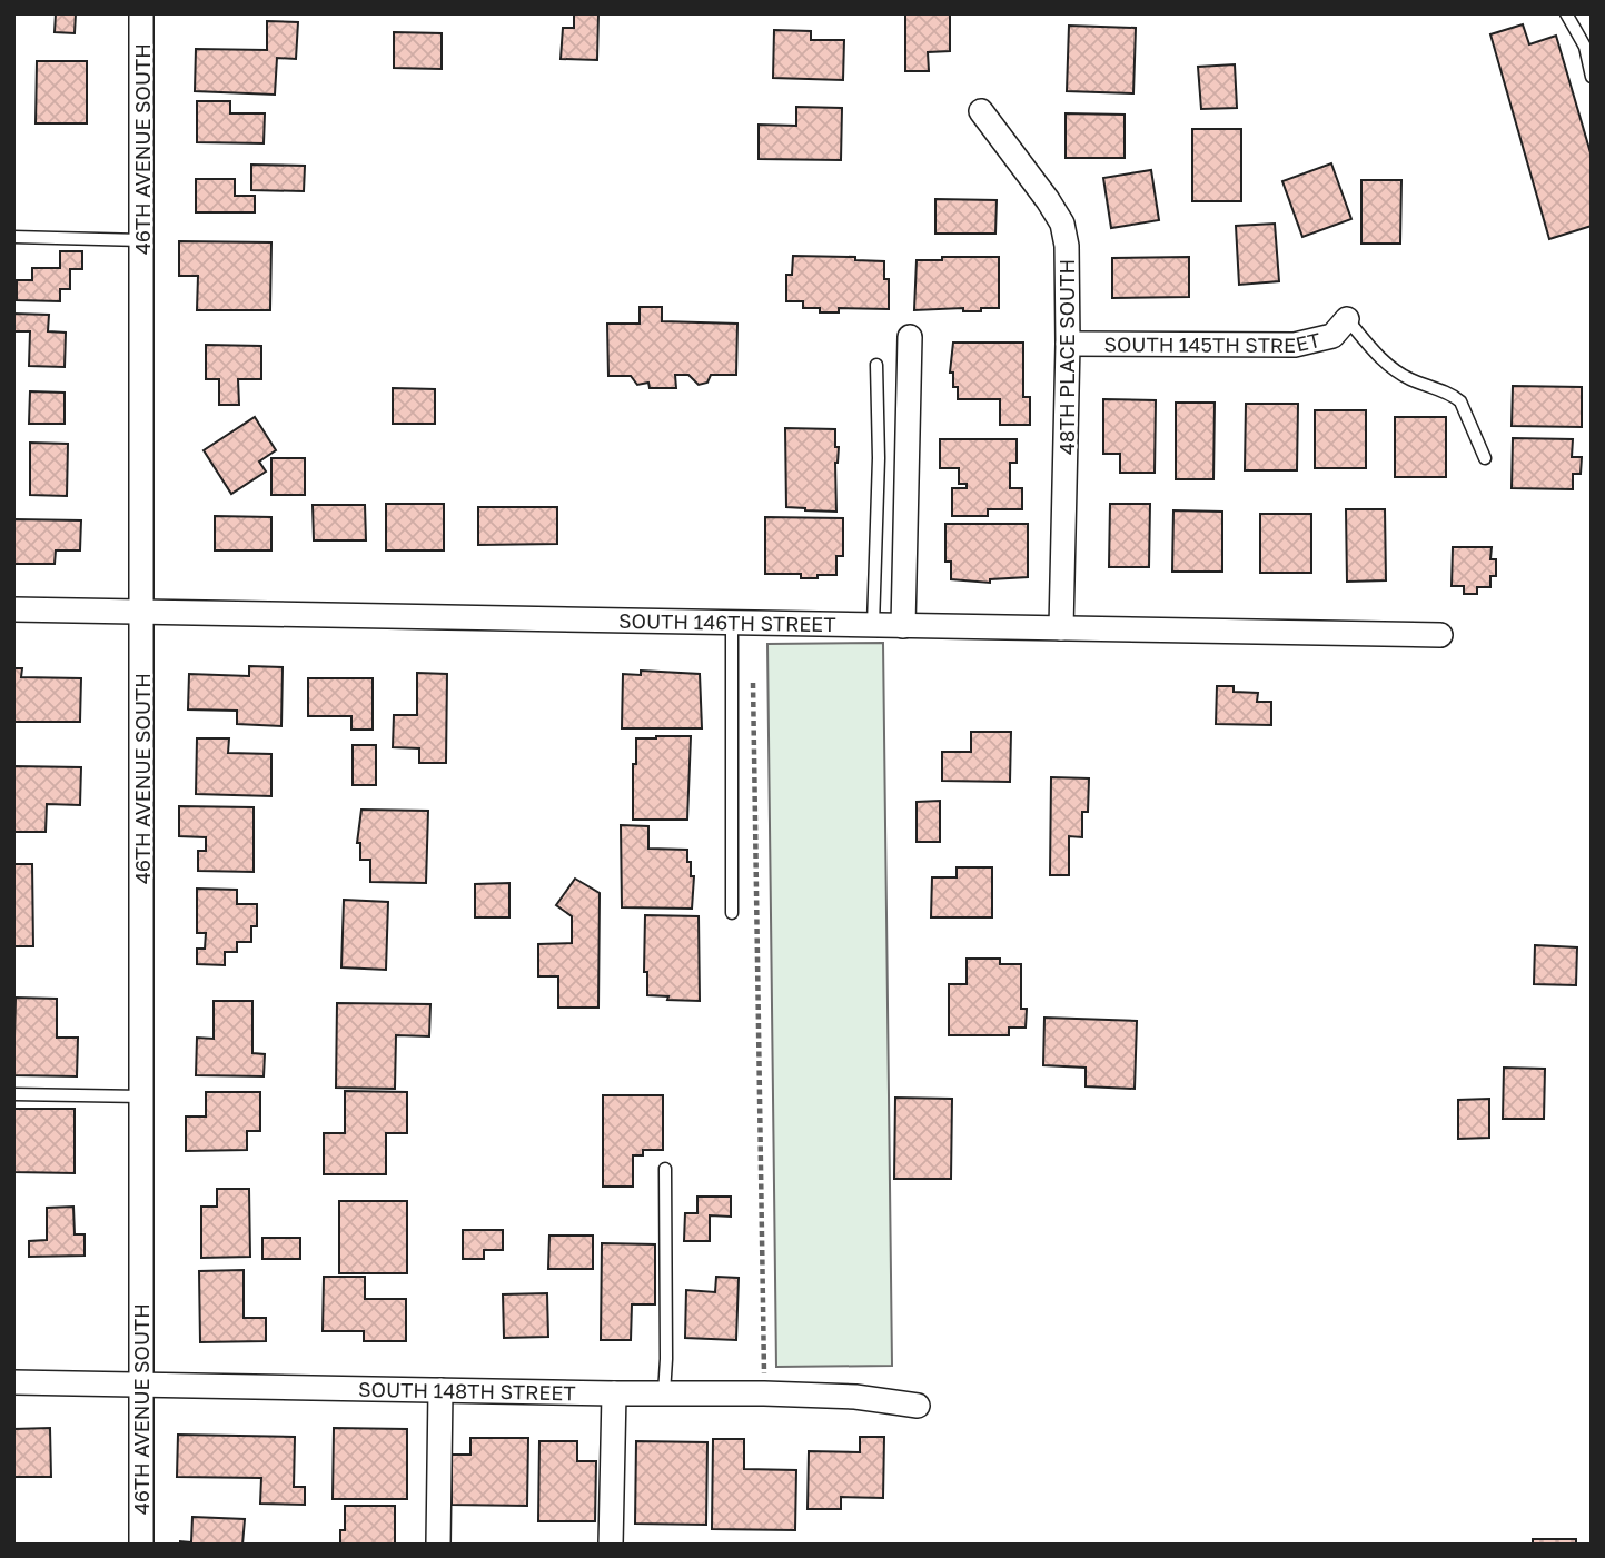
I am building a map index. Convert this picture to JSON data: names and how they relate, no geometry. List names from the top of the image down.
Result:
{
  "streets": {
    "street": [
      "46TH AVENUE SOUTH",
      "SOUTH 145TH STREET",
      "48TH PLACE SOUTH",
      "SOUTH 146TH STREET",
      "SOUTH 148TH STREET"
    ]
  },
  "crossings": [
    ["46TH AVENUE SOUTH", "SOUTH 146TH STREET"],
    ["46TH AVENUE SOUTH", "SOUTH 148TH STREET"],
    ["SOUTH 145TH STREET", "48TH PLACE SOUTH"],
    ["48TH PLACE SOUTH", "SOUTH 146TH STREET"]
  ]
}
